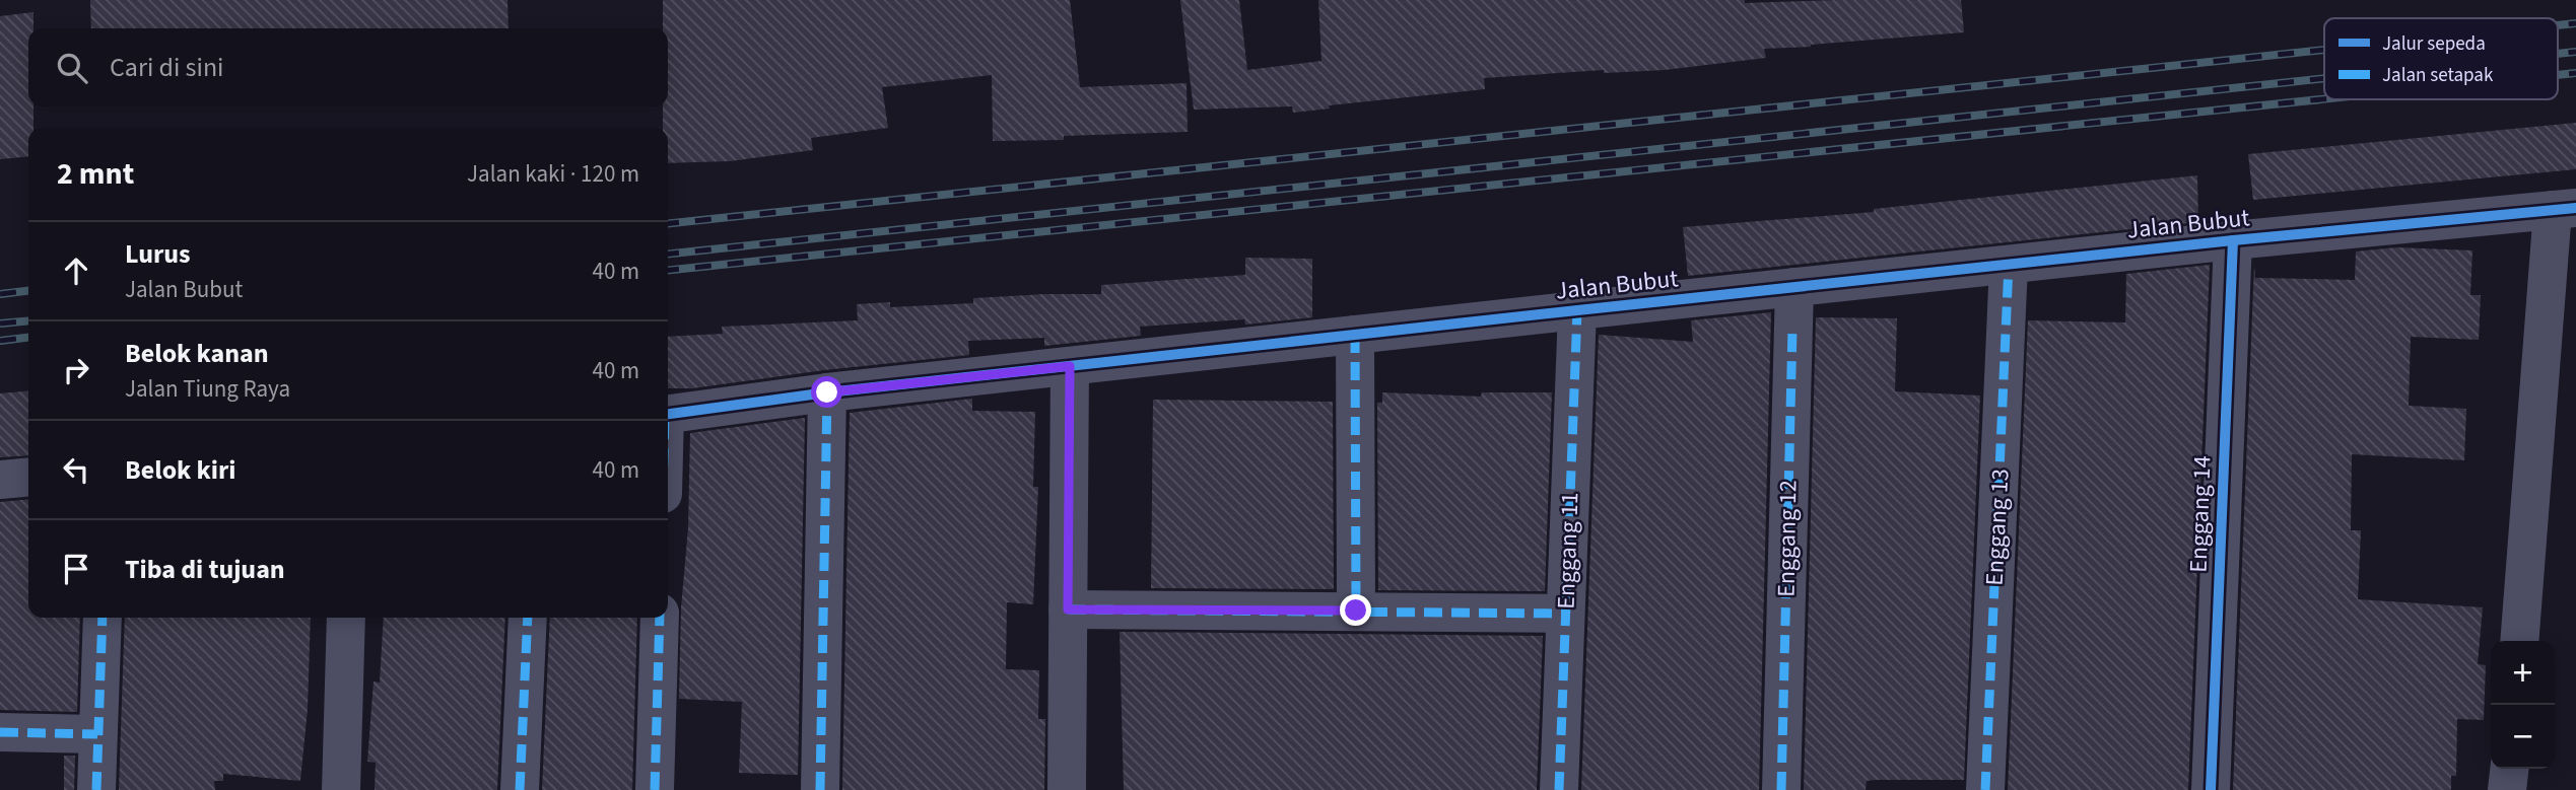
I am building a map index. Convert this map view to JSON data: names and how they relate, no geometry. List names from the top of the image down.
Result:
{
  "streets": {
    "street": [
      "Jalan Bubut",
      "Enggang 14",
      "Enggang 13",
      "Enggang 12",
      "Enggang 11"
    ]
  },
  "crossings": [
    ["Jalan Bubut", "Enggang 14"],
    ["Jalan Bubut", "Enggang 13"],
    ["Jalan Bubut", "Enggang 12"],
    ["Jalan Bubut", "Enggang 11"]
  ],
  "legend": ["Jalur sepeda", "Jalan setapak"],
  "page": {
    "search": "Cari di sini",
    "heading": ["2 mnt", "Jalan kaki · 120 m"],
    "list": [
      ["Lurus", "Jalan Bubut", "40 m"],
      ["Belok kanan", "Jalan Tiung Raya", "40 m"],
      ["Belok kiri", "40 m"],
      "Tiba di tujuan"
    ],
    "map_buttons": ["+", "−"]
  }
}
